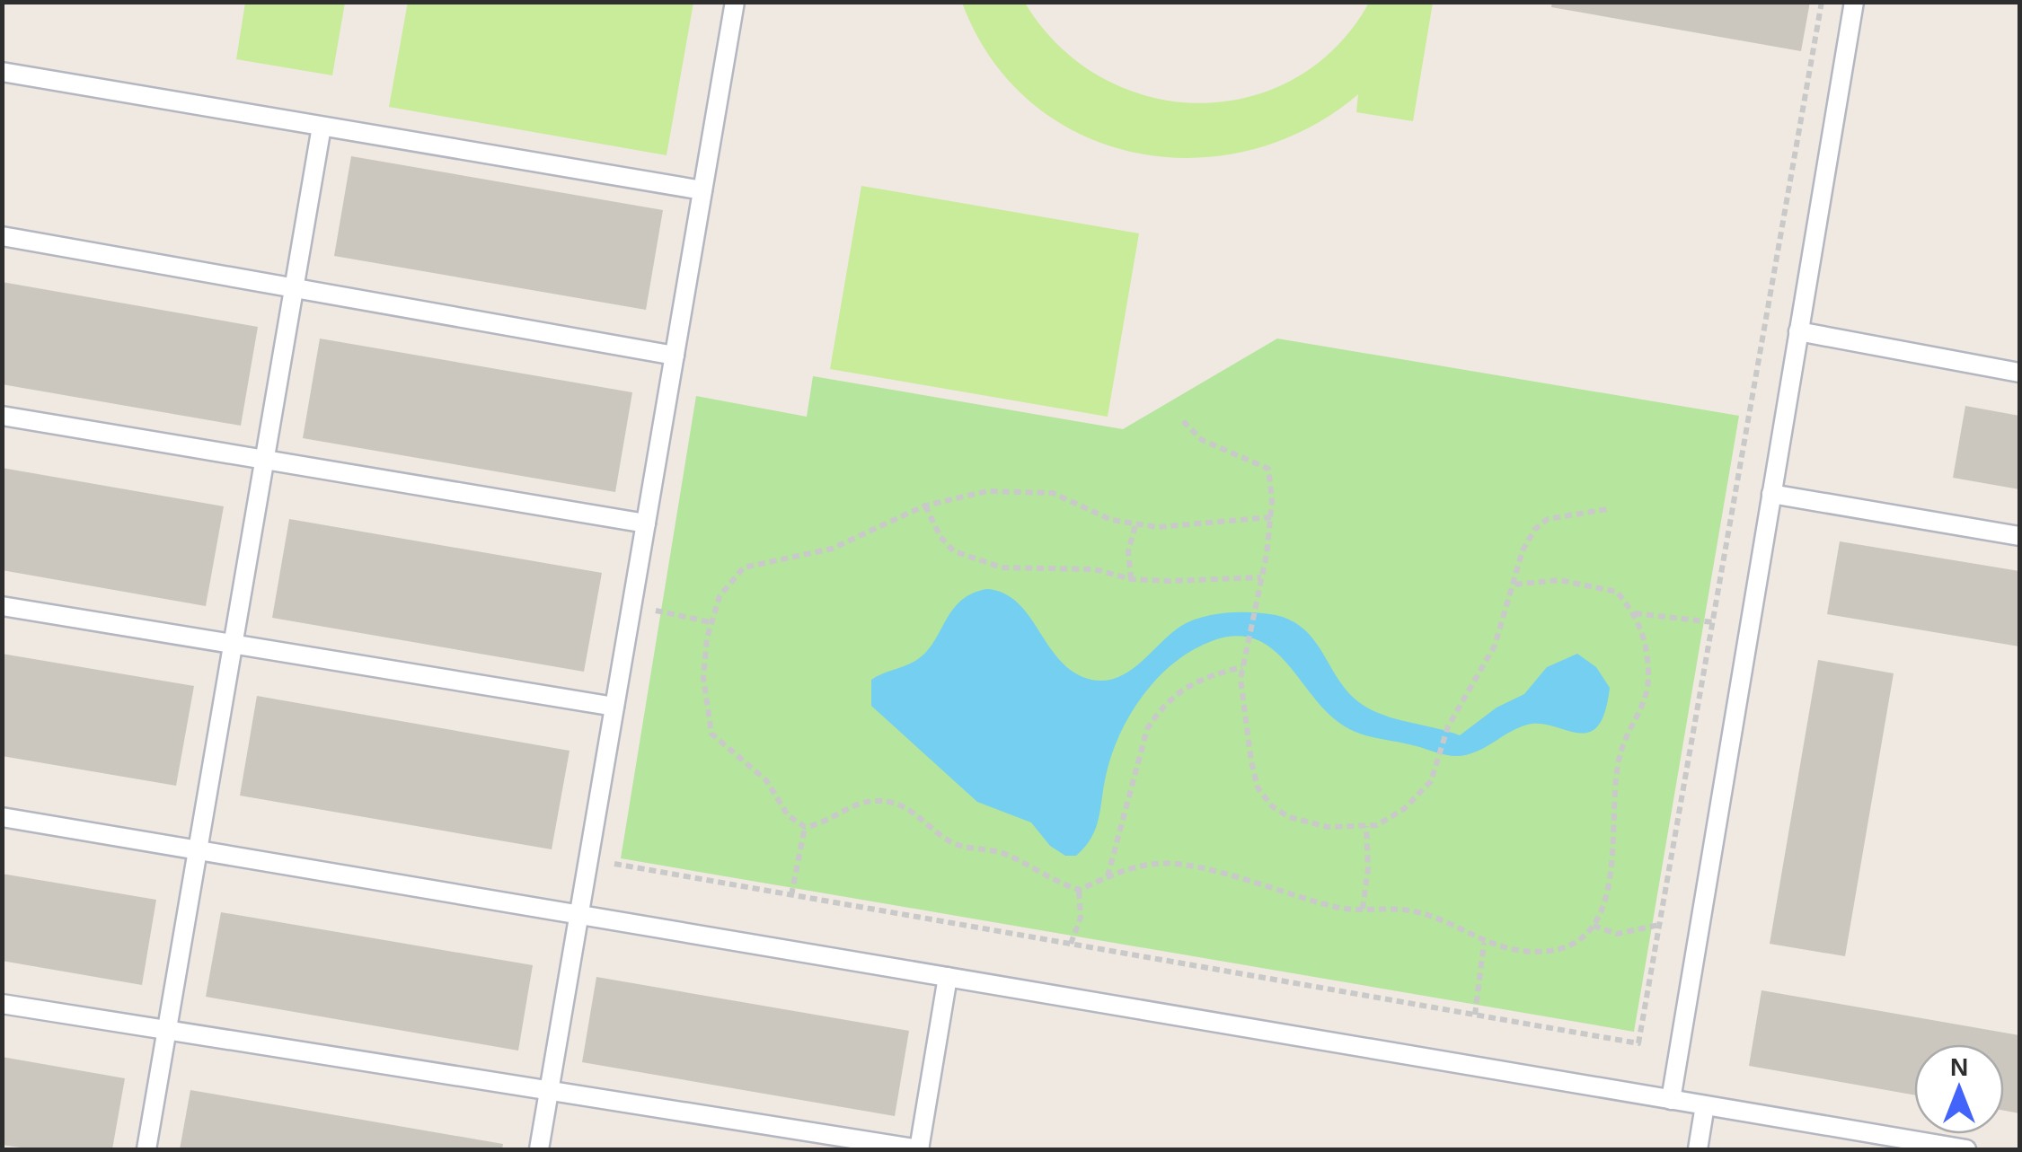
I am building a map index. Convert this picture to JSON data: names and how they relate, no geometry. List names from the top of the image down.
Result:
{
  "north": "top"
}
